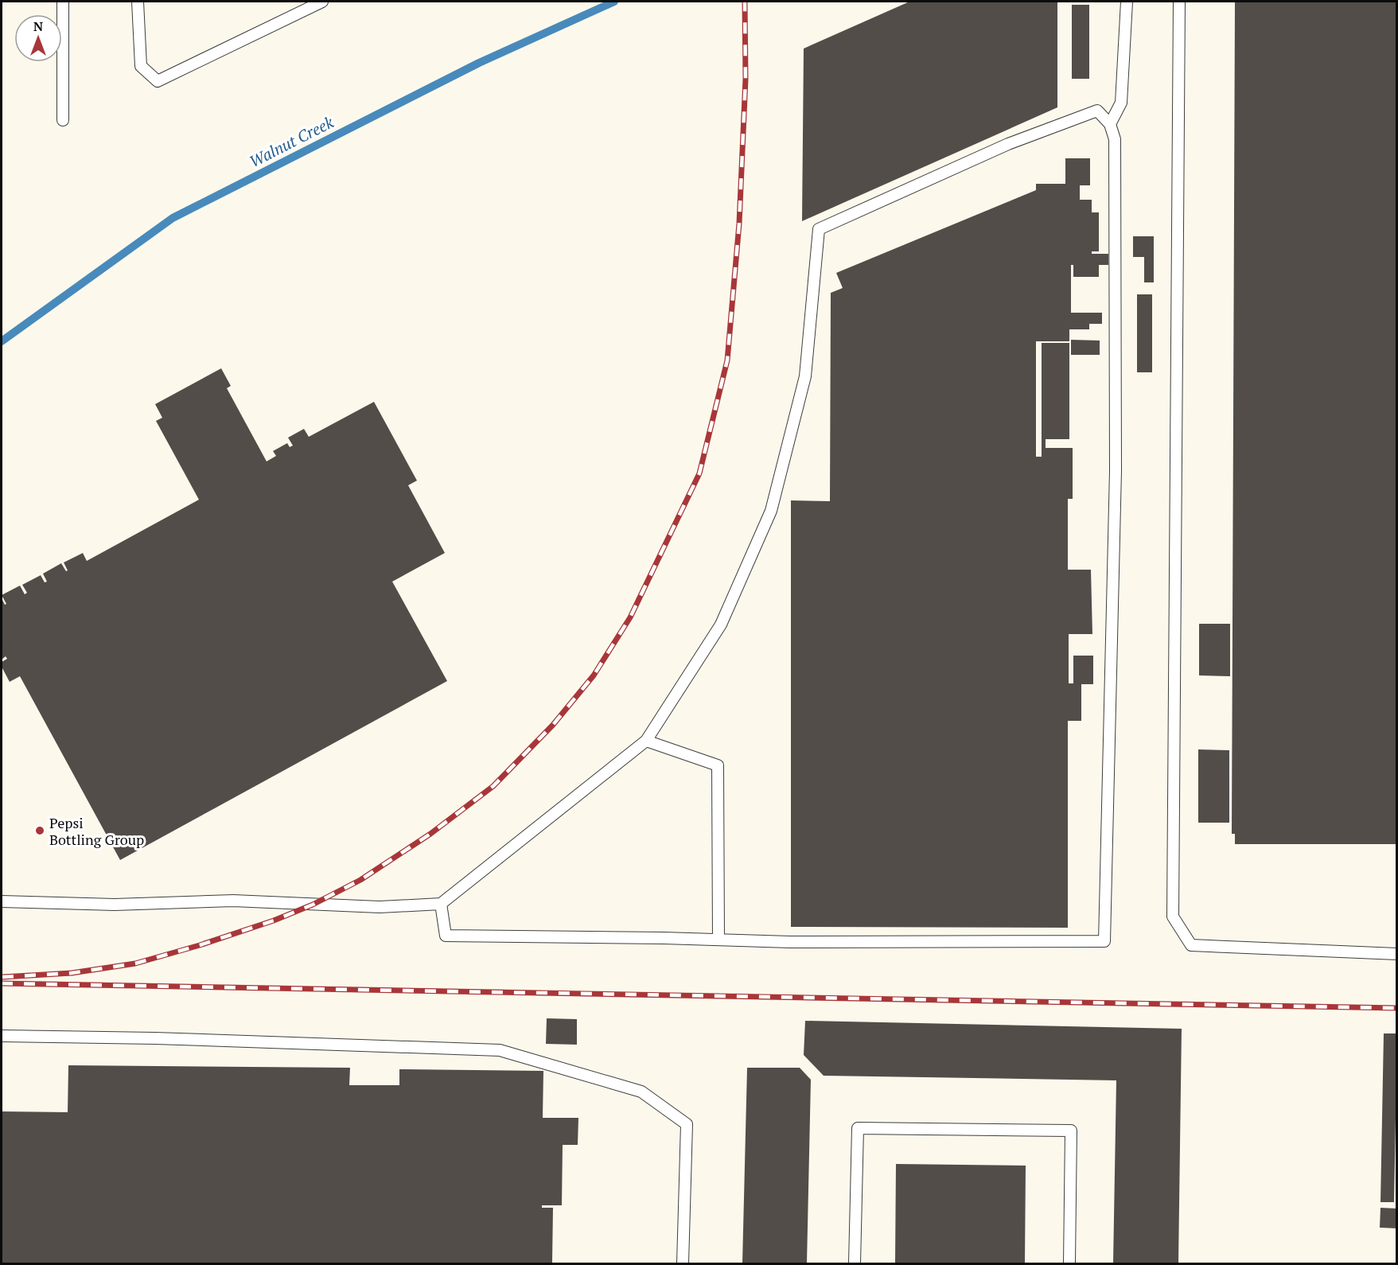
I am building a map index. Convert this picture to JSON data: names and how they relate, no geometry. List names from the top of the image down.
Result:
{
  "water": ["Walnut Creek"],
  "places": ["Pepsi Bottling Group"],
  "north": "top"
}
